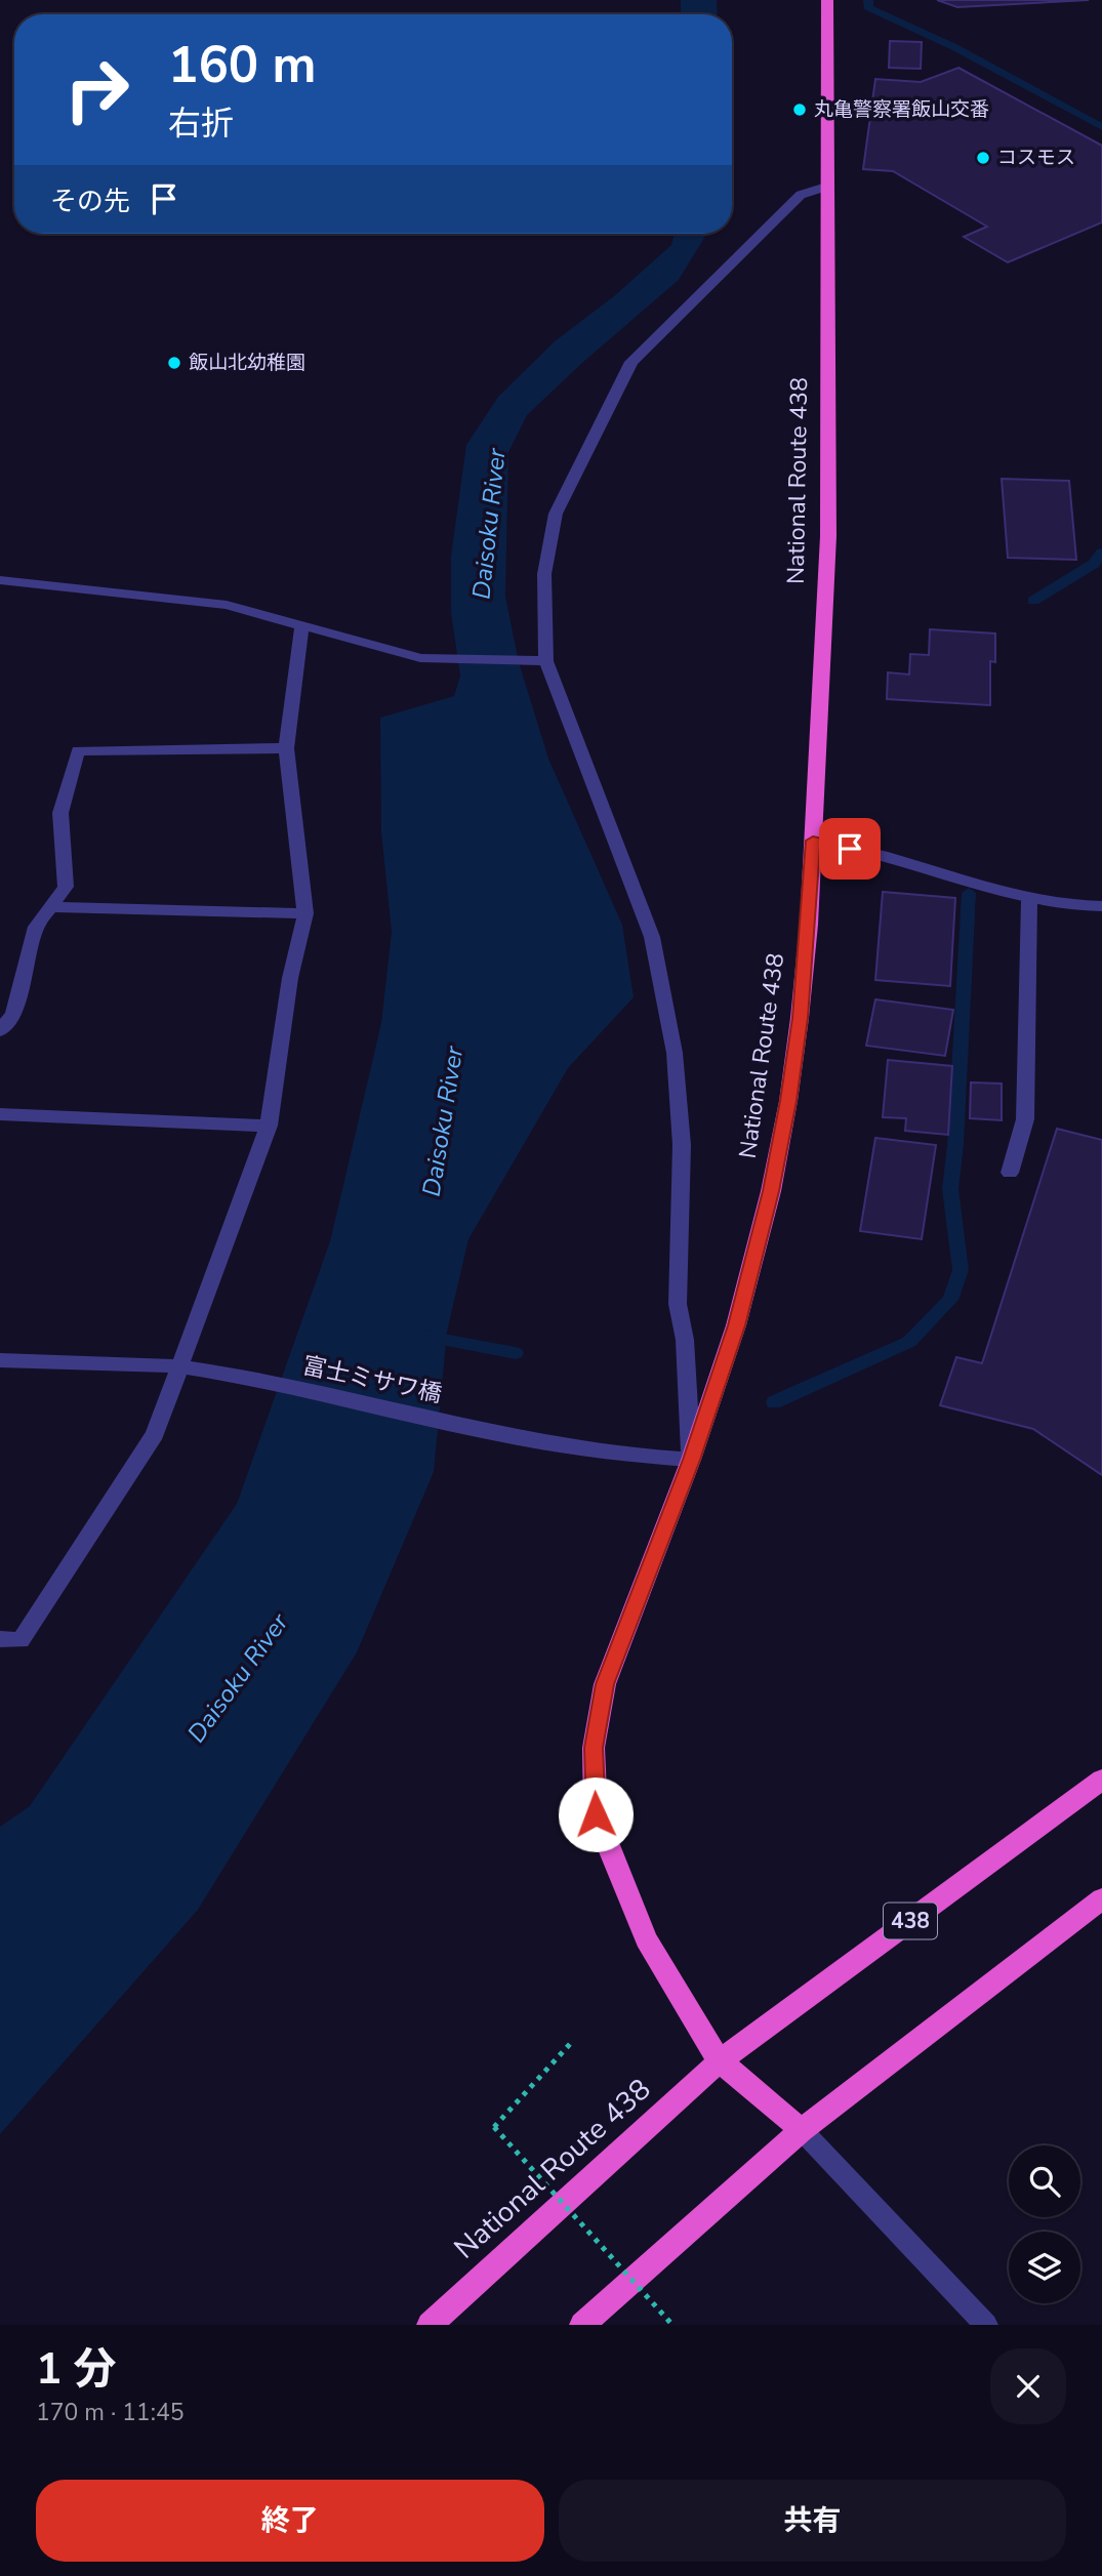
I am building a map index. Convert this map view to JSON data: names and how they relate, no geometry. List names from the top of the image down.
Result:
{
  "streets": {
    "highway": ["National Route 438", "438"],
    "street": ["富士ミサワ橋"]
  },
  "crossings": [
    ["National Route 438", "富士ミサワ橋"]
  ],
  "water": ["Daisoku River"],
  "places": ["丸亀警察署飯山交番", "コスモス", "飯山北幼稚園"],
  "page": {
    "turn": ["160 m", "右折"],
    "then": "その先",
    "heading": ["1 分", "170 m · 11:45"],
    "buttons": ["終了", "共有"]
  }
}
